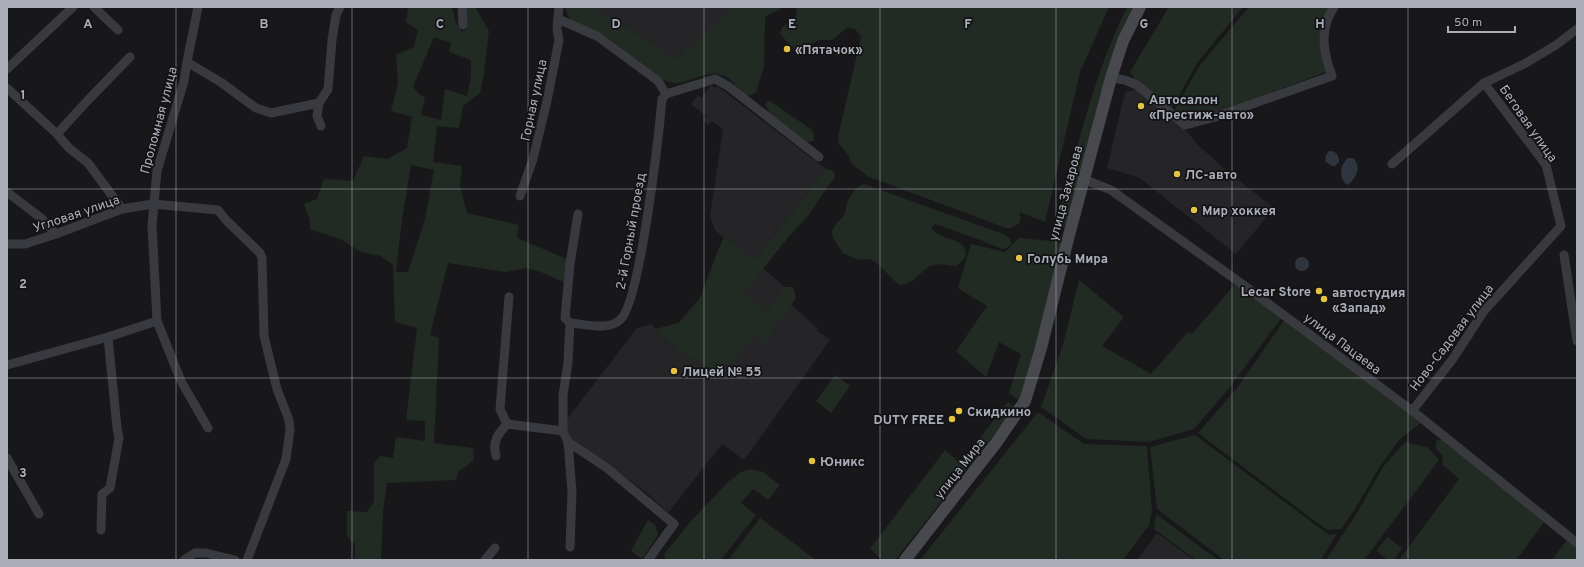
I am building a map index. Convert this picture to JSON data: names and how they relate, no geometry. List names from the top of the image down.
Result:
{
  "streets": {
    "main road": ["улица Захарова", "улица Мира"],
    "street": [
      "Горная улица",
      "Проломная улица",
      "Беговая улица",
      "Угловая улица",
      "2-й Горный проезд",
      "Ново-Садовая улица",
      "улица Пацаева"
    ]
  },
  "crossings": [
    ["Проломная улица", "Угловая улица"],
    ["Беговая улица", "Ново-Садовая улица"],
    ["улица Захарова", "улица Пацаева"],
    ["улица Захарова", "улица Мира"],
    ["Ново-Садовая улица", "улица Пацаева"]
  ],
  "places": [
    "«Пятачок»",
    "Автосалон «Престиж-авто»",
    "ЛС-авто",
    "Мир хоккея",
    "Голубь Мира",
    "Lecar Store",
    "автостудия «Запад»",
    "Лицей № 55",
    "Скидкино",
    "DUTY FREE",
    "Юникс"
  ],
  "scale_bar": "50 m",
  "grid": {
    "columns": [
      "A",
      "B",
      "C",
      "D",
      "E",
      "F",
      "G",
      "H"
    ],
    "rows": ["1", "2", "3"]
  }
}
